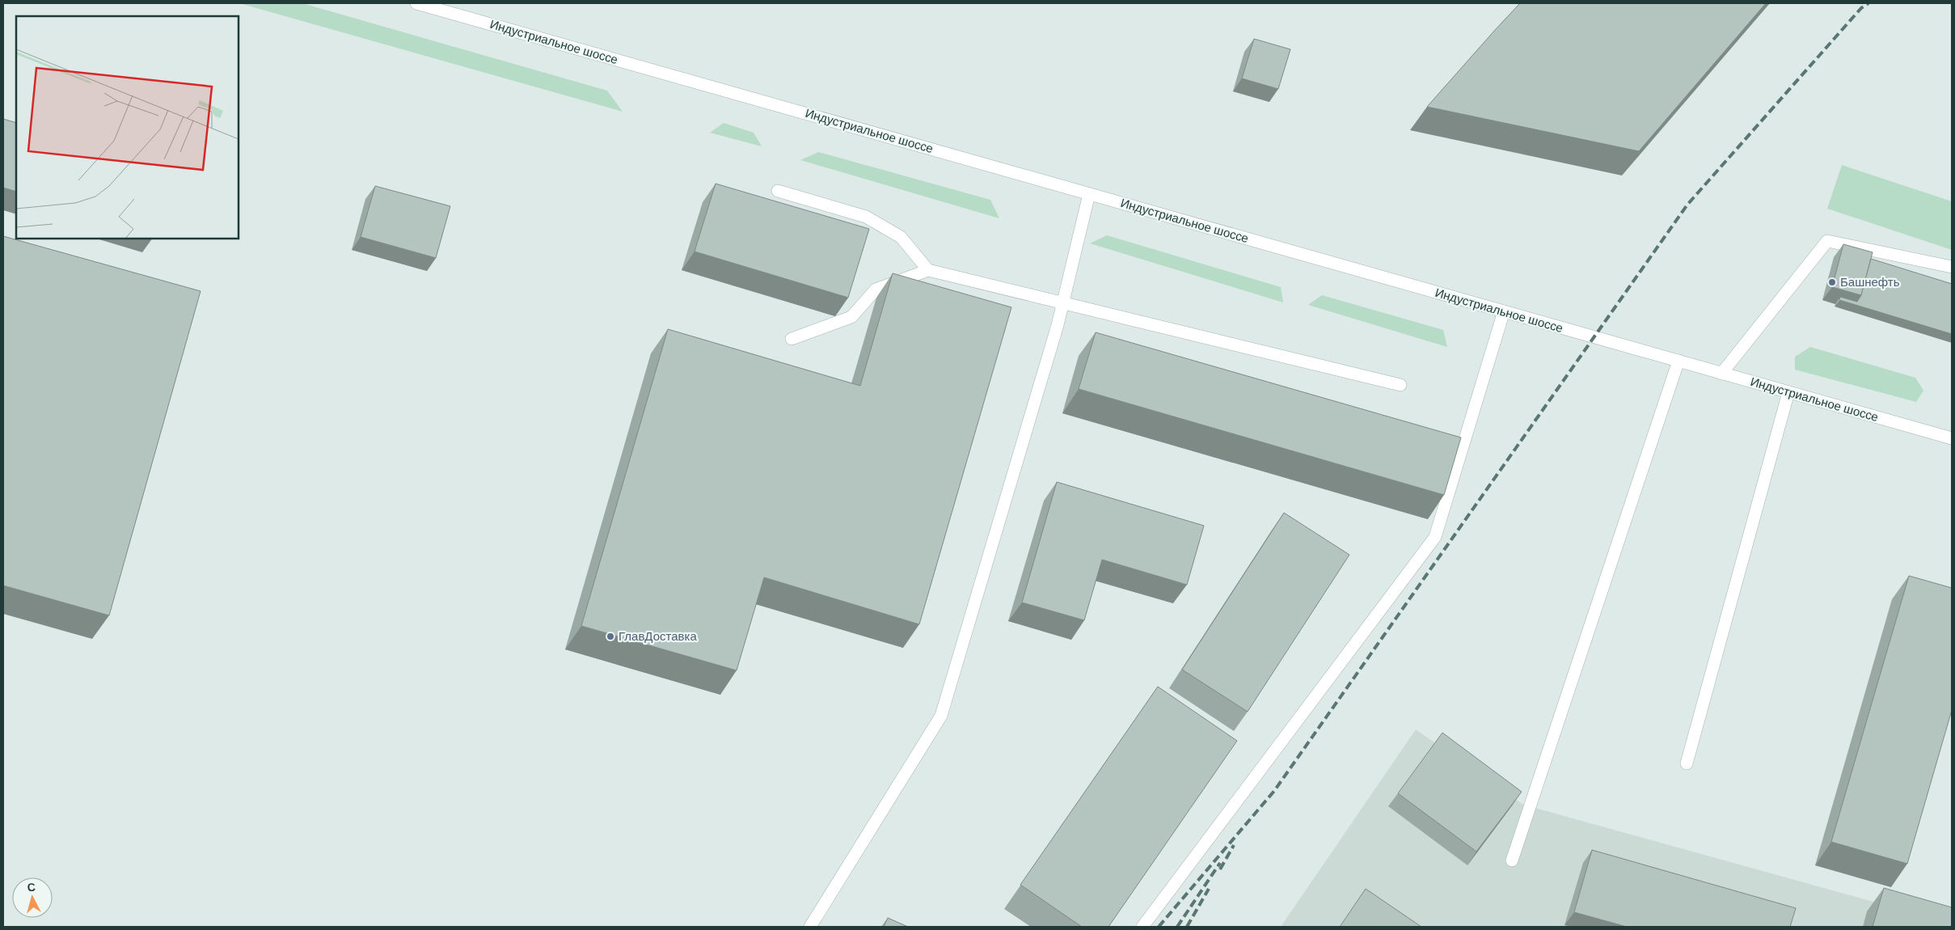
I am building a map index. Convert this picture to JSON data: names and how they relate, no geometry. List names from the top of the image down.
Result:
{
  "streets": {
    "street": ["Индустриальное шоссе"]
  },
  "places": ["Башнефть", "ГлавДоставка"],
  "north": "top"
}
